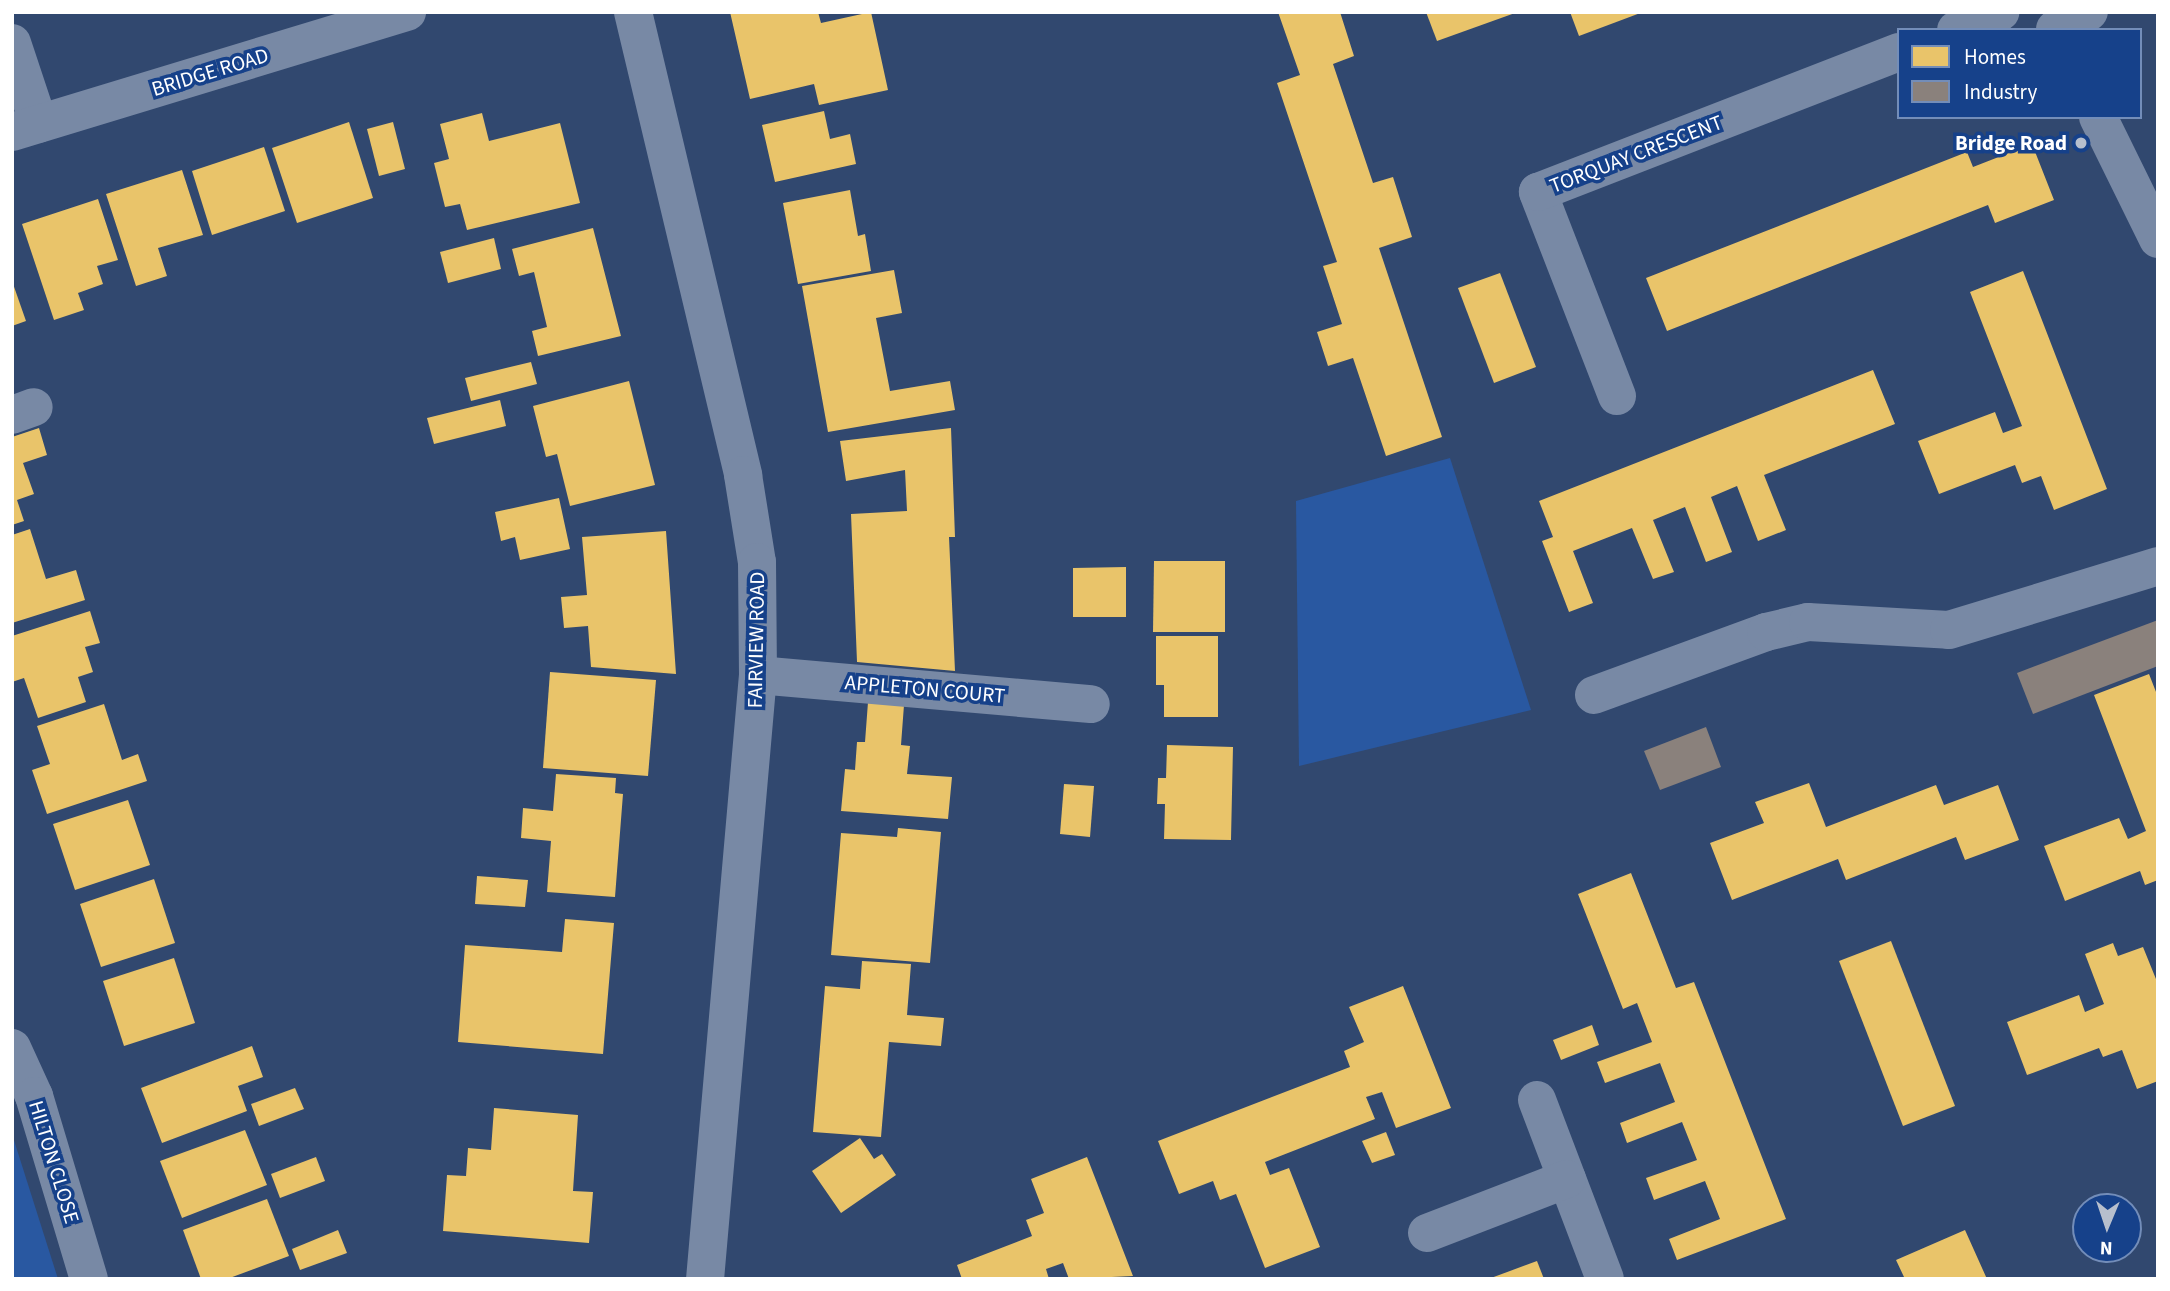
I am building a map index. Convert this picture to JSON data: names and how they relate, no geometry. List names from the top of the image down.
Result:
{
  "streets": {
    "street": [
      "BRIDGE ROAD",
      "TORQUAY CRESCENT",
      "FAIRVIEW ROAD",
      "APPLETON COURT",
      "HILTON CLOSE"
    ]
  },
  "crossings": [
    ["FAIRVIEW ROAD", "APPLETON COURT"]
  ],
  "places": ["Bridge Road"],
  "legend": ["Homes", "Industry"],
  "north": "bottom"
}
